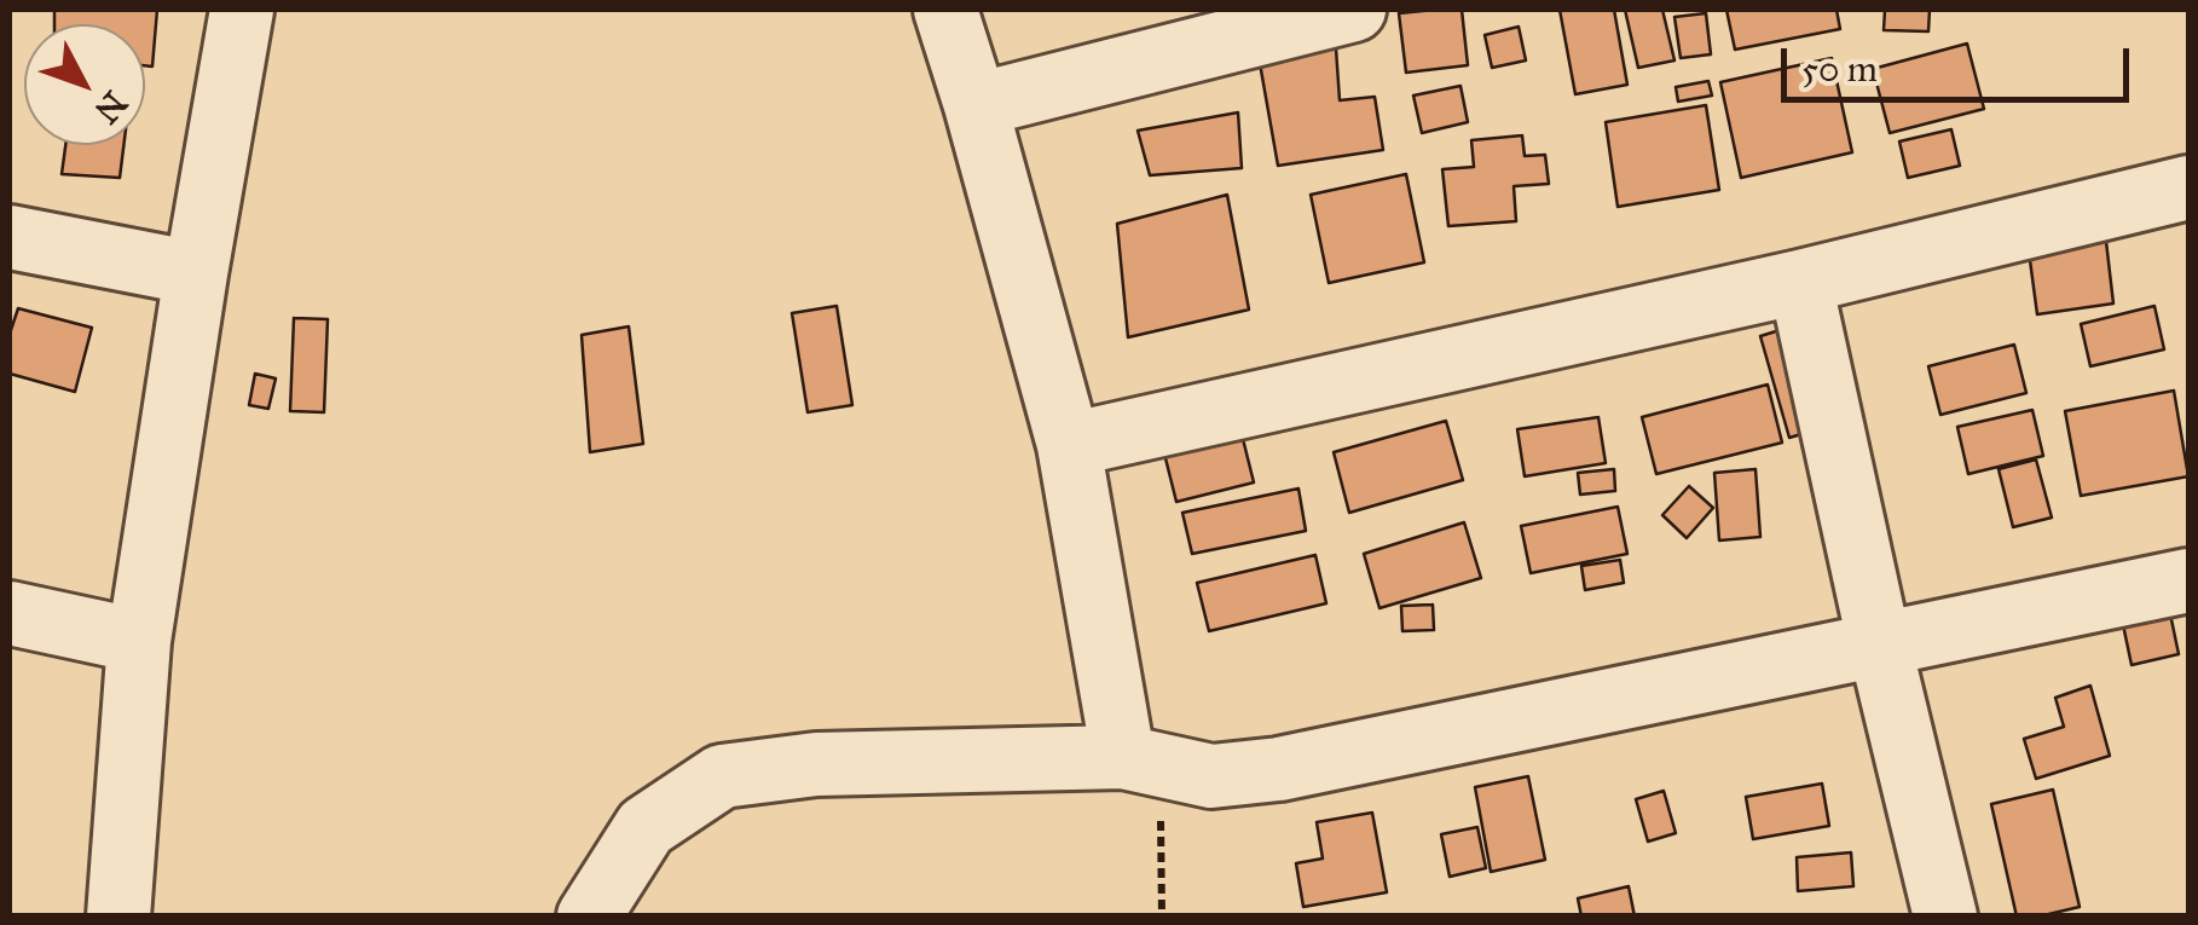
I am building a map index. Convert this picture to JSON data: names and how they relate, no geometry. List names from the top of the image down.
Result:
{
  "scale_bar": "50 m",
  "north": "bottom right"
}
